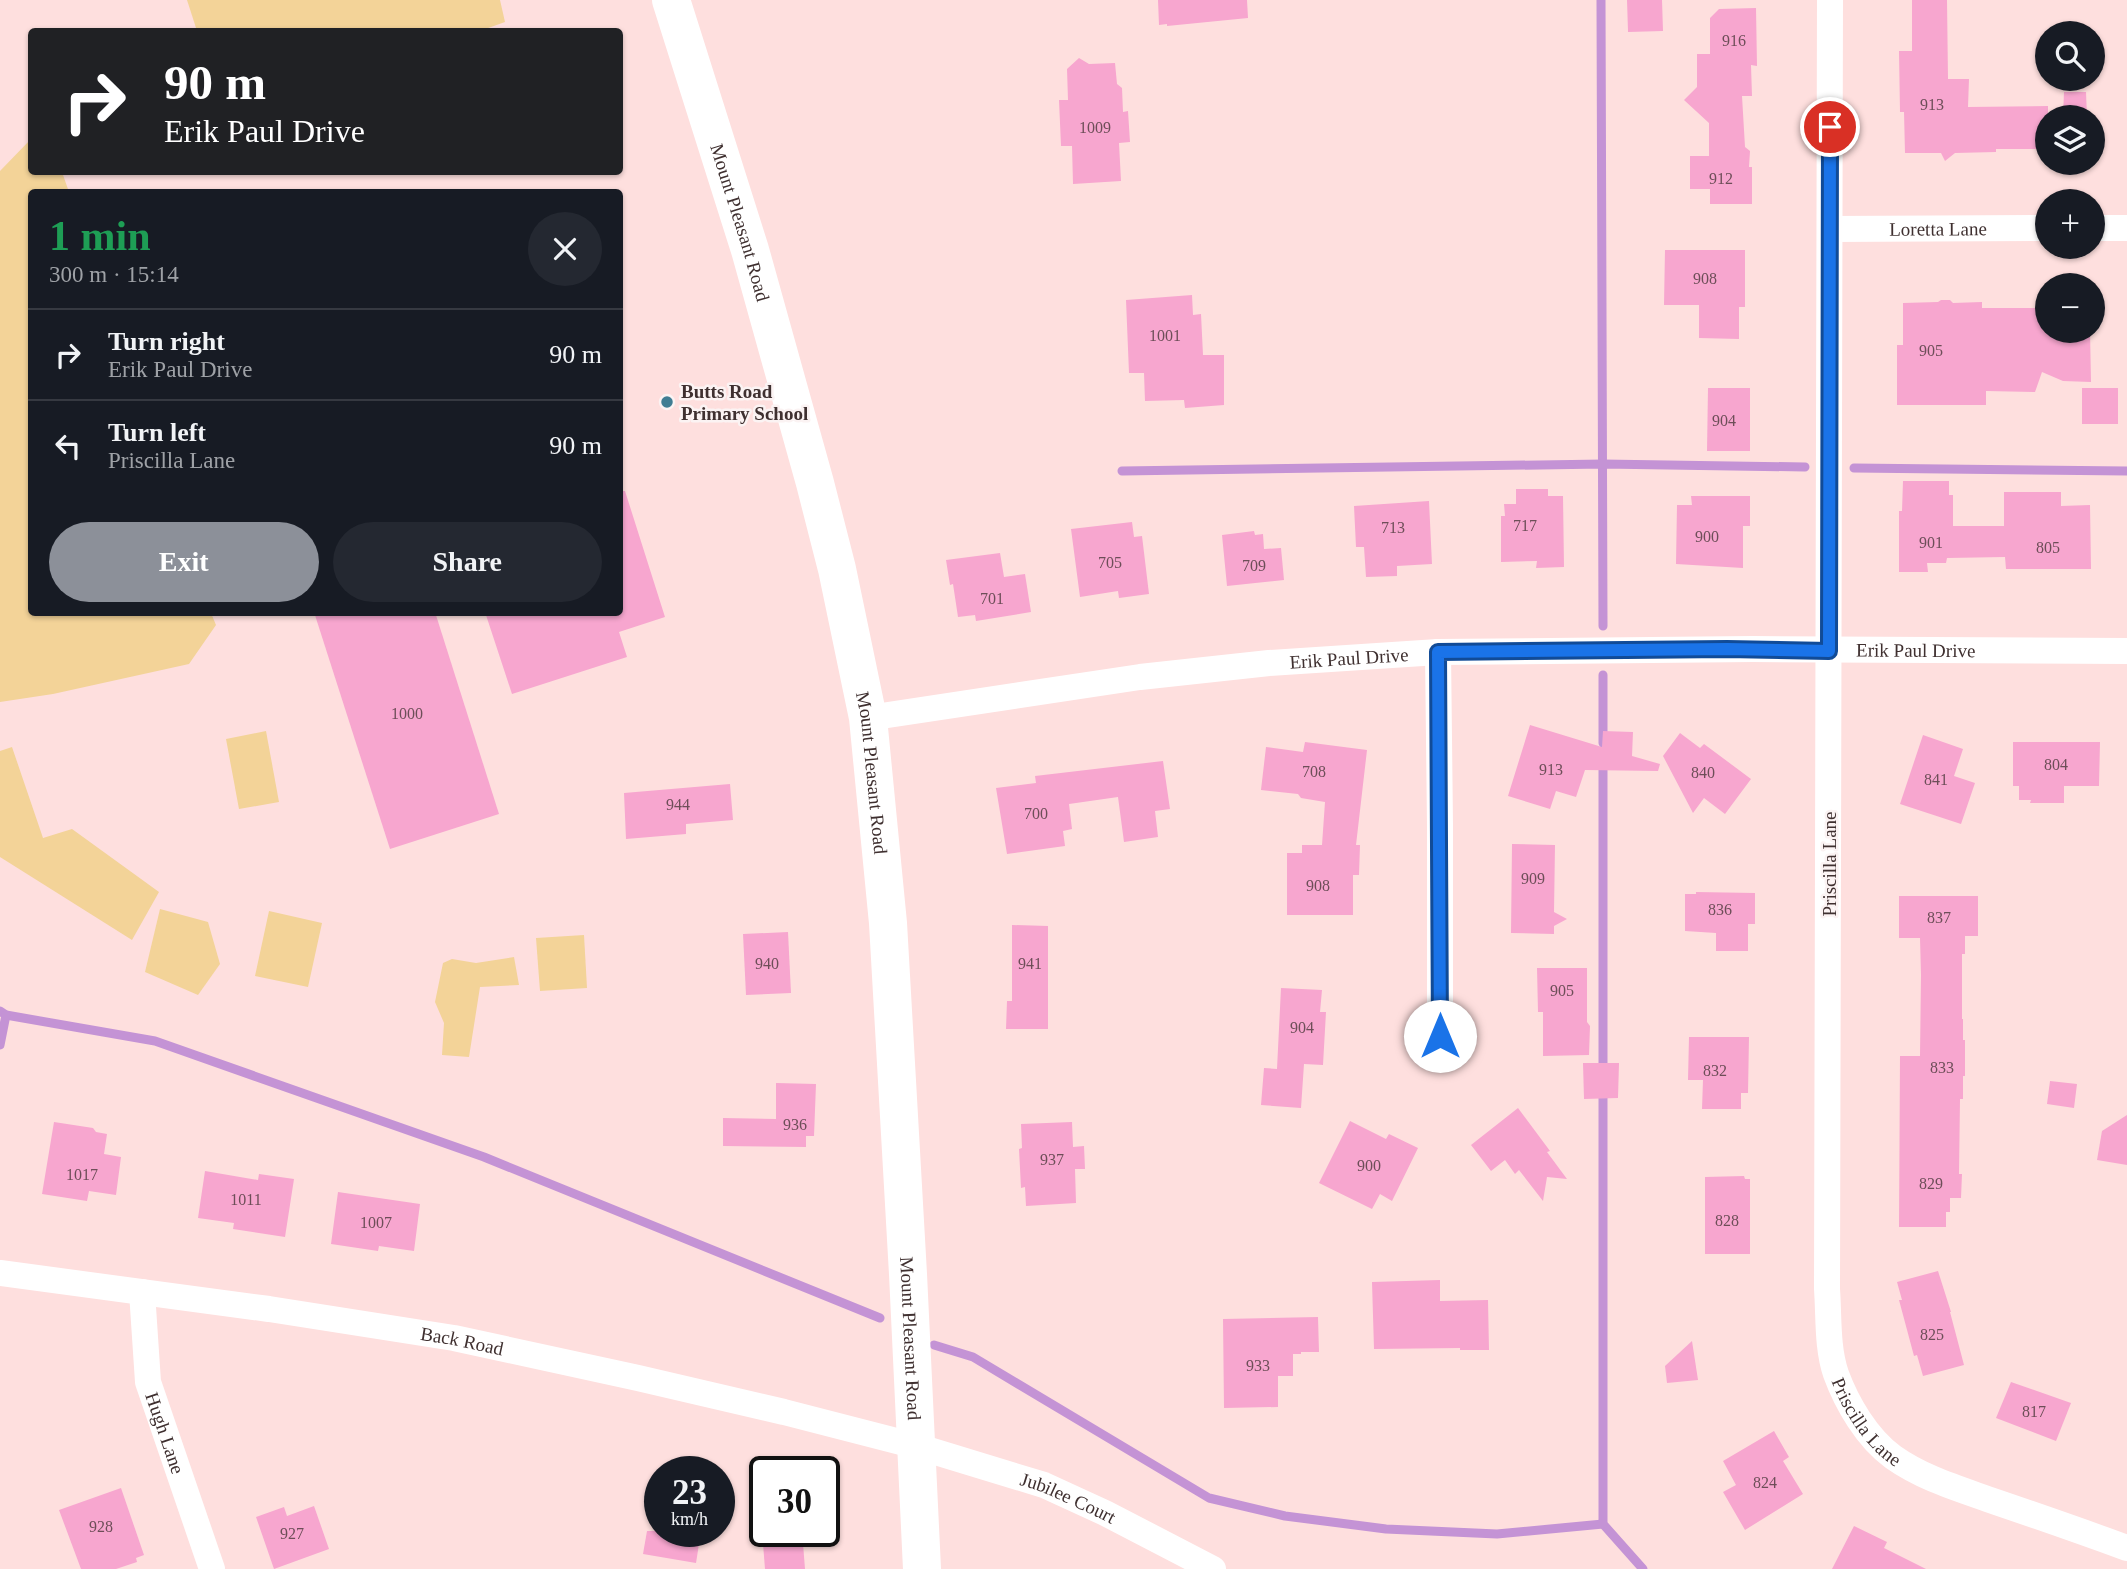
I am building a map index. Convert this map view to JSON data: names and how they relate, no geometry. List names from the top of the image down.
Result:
{
  "streets": {
    "highway": ["Mount Pleasant Road"],
    "street": [
      "Loretta Lane",
      "Erik Paul Drive",
      "Priscilla Lane",
      "Back Road",
      "Hugh Lane",
      "Jubilee Court"
    ]
  },
  "crossings": [
    ["Mount Pleasant Road", "Erik Paul Drive"],
    ["Mount Pleasant Road", "Back Road"],
    ["Mount Pleasant Road", "Jubilee Court"],
    ["Loretta Lane", "Priscilla Lane"],
    ["Erik Paul Drive", "Priscilla Lane"],
    ["Back Road", "Hugh Lane"],
    ["Back Road", "Jubilee Court"]
  ],
  "places": ["Butts Road Primary School"],
  "house_numbers": [
    "916",
    "913",
    "1009",
    "912",
    "908",
    "1001",
    "905",
    "904",
    "717",
    "713",
    "900",
    "901",
    "805",
    "705",
    "709",
    "701",
    "1000",
    "804",
    "913",
    "708",
    "840",
    "841",
    "944",
    "700",
    "909",
    "908",
    "836",
    "837",
    "940",
    "941",
    "905",
    "904",
    "833",
    "832",
    "936",
    "937",
    "900",
    "1017",
    "829",
    "1011",
    "828",
    "1007",
    "825",
    "933",
    "817",
    "824",
    "928",
    "927"
  ],
  "page": {
    "map_buttons": ["+", "−"],
    "turn": ["90 m", "Erik Paul Drive"],
    "heading": ["1 min", "300 m · 15:14"],
    "list": [
      {
        "name": "Turn right",
        "note": "Erik Paul Drive",
        "value": "90 m"
      },
      {
        "name": "Turn left",
        "note": "Priscilla Lane",
        "value": "90 m"
      }
    ],
    "buttons": ["Exit", "Share"],
    "speed": "23 km/h",
    "limit": "30"
  }
}
